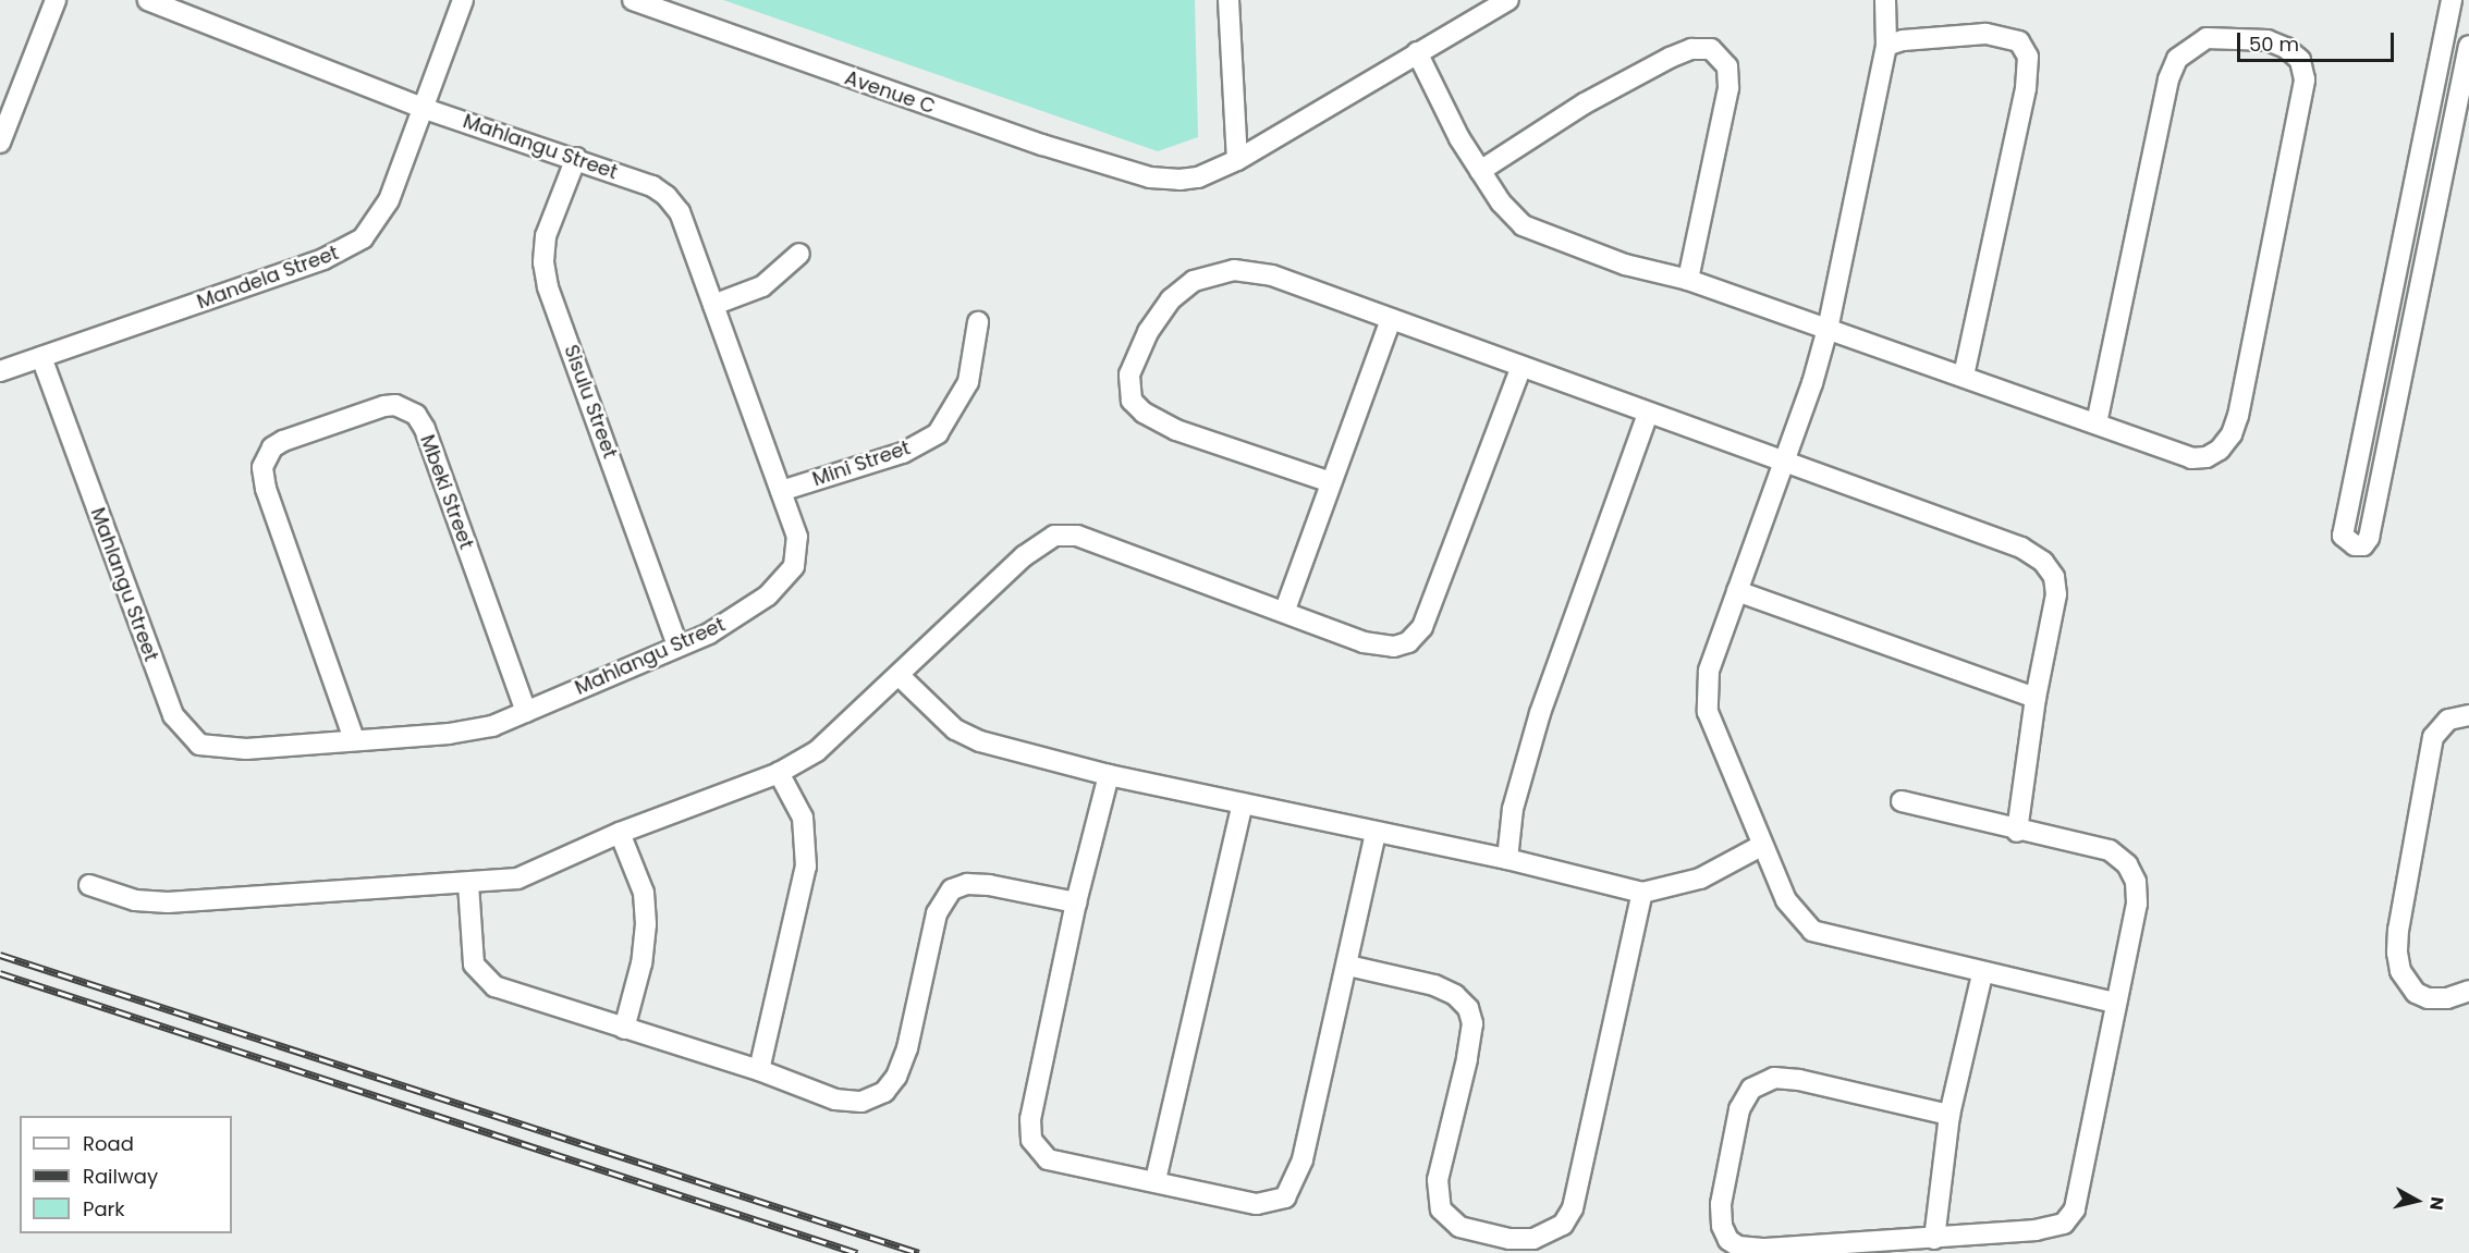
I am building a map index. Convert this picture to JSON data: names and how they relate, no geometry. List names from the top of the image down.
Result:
{
  "streets": {
    "street": [
      "Avenue C",
      "Mahlangu Street",
      "Mandela Street",
      "Sisulu Street",
      "Mini Street",
      "Mbeki Street"
    ]
  },
  "crossings": [
    ["Mahlangu Street", "Mandela Street"],
    ["Mahlangu Street", "Sisulu Street"],
    ["Mahlangu Street", "Mini Street"],
    ["Mahlangu Street", "Mbeki Street"]
  ],
  "legend": ["Road", "Railway", "Park"],
  "scale_bar": "50 m",
  "north": "right"
}
